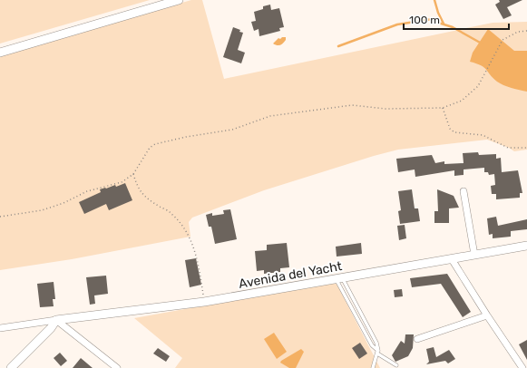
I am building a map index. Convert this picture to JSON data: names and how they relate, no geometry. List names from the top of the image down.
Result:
{
  "streets": {
    "street": ["Avenida del Yacht"]
  },
  "scale_bar": "100 m"
}
